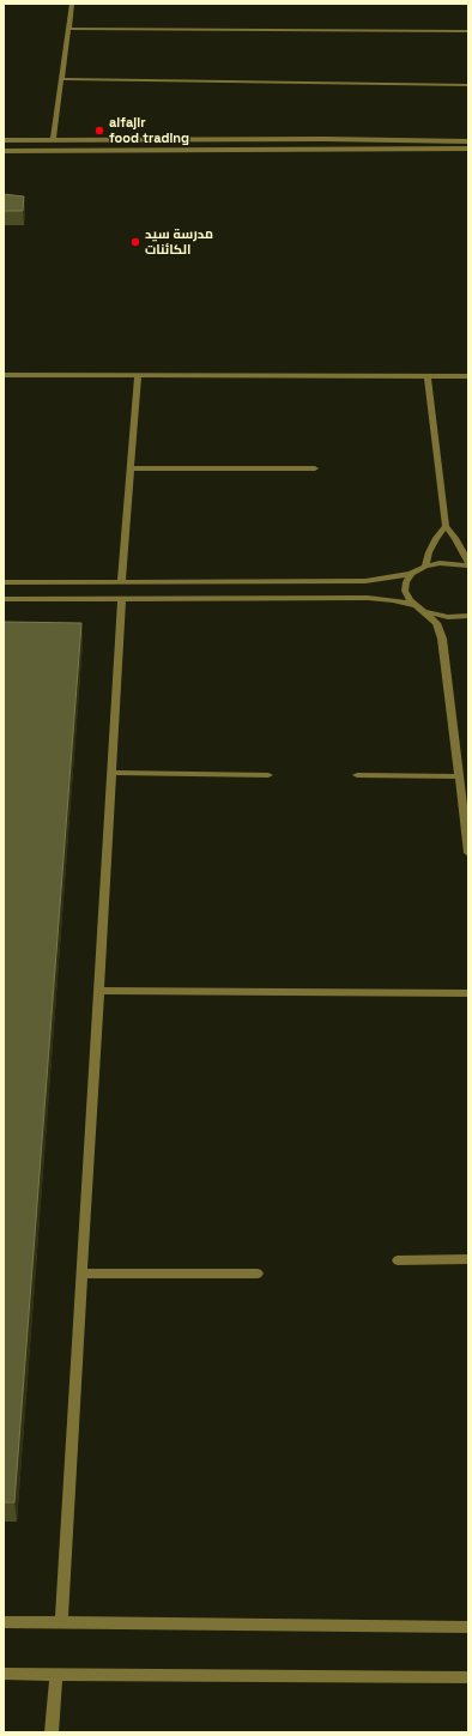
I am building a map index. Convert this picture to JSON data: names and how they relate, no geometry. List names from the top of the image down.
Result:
{
  "places": ["alfajir food trading", "مدرسة سيد الكائنات"]
}
